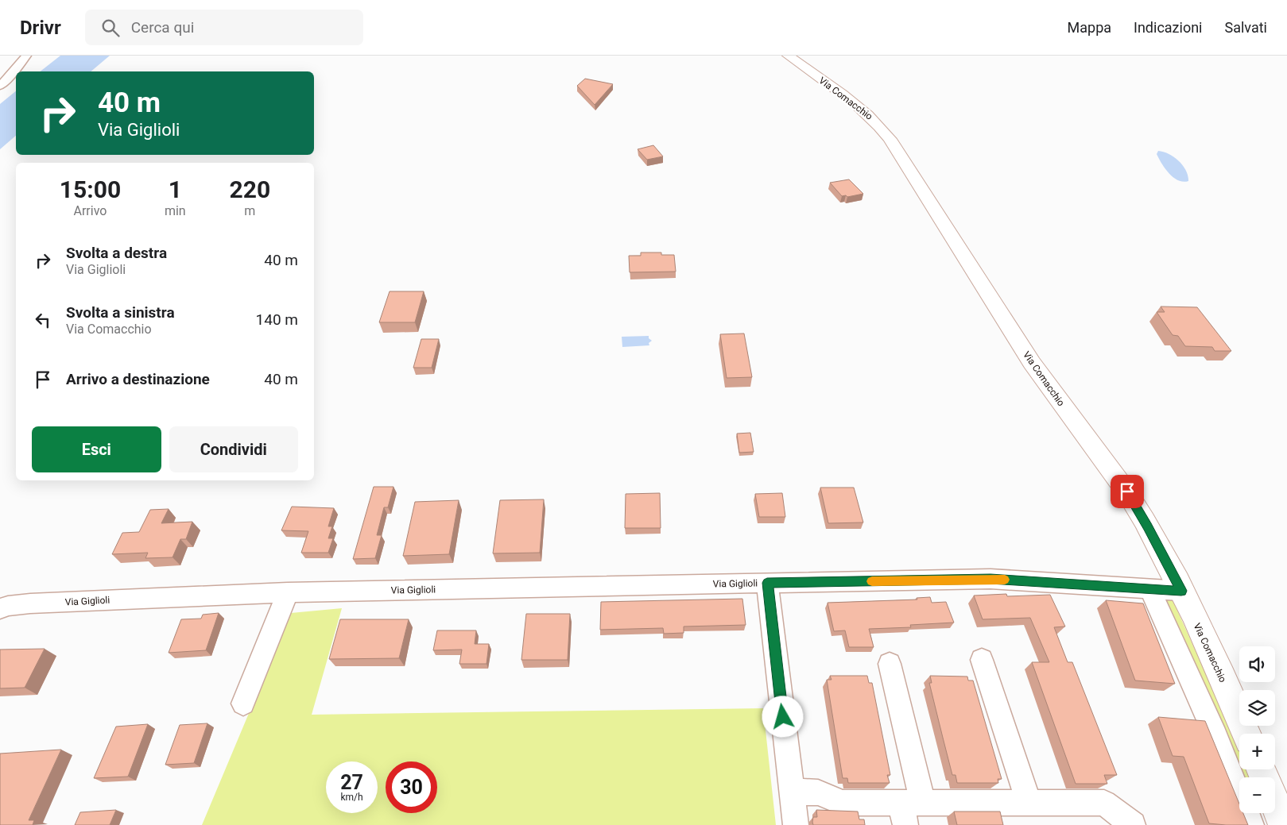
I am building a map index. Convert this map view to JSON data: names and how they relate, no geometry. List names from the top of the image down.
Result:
{
  "streets": {
    "main road": ["Via Comacchio"],
    "street": ["Via Giglioli"]
  },
  "crossings": [
    ["Via Comacchio", "Via Giglioli"]
  ],
  "page": {
    "header": "Drivr",
    "search": "Cerca qui",
    "nav": ["Mappa", "Indicazioni", "Salvati"],
    "turn": ["40 m", "Via Giglioli"],
    "eta": [
      "15:00",
      "Arrivo",
      "1",
      "min",
      "220",
      "m"
    ],
    "list": [
      {
        "name": "Svolta a destra",
        "note": "Via Giglioli",
        "value": "40 m"
      },
      {
        "name": "Svolta a sinistra",
        "note": "Via Comacchio",
        "value": "140 m"
      },
      {
        "name": "Arrivo a destinazione",
        "value": "40 m"
      }
    ],
    "buttons": ["Esci", "Condividi"],
    "map_buttons": ["+", "−"],
    "speed": "27 km/h",
    "limit": "30"
  }
}
